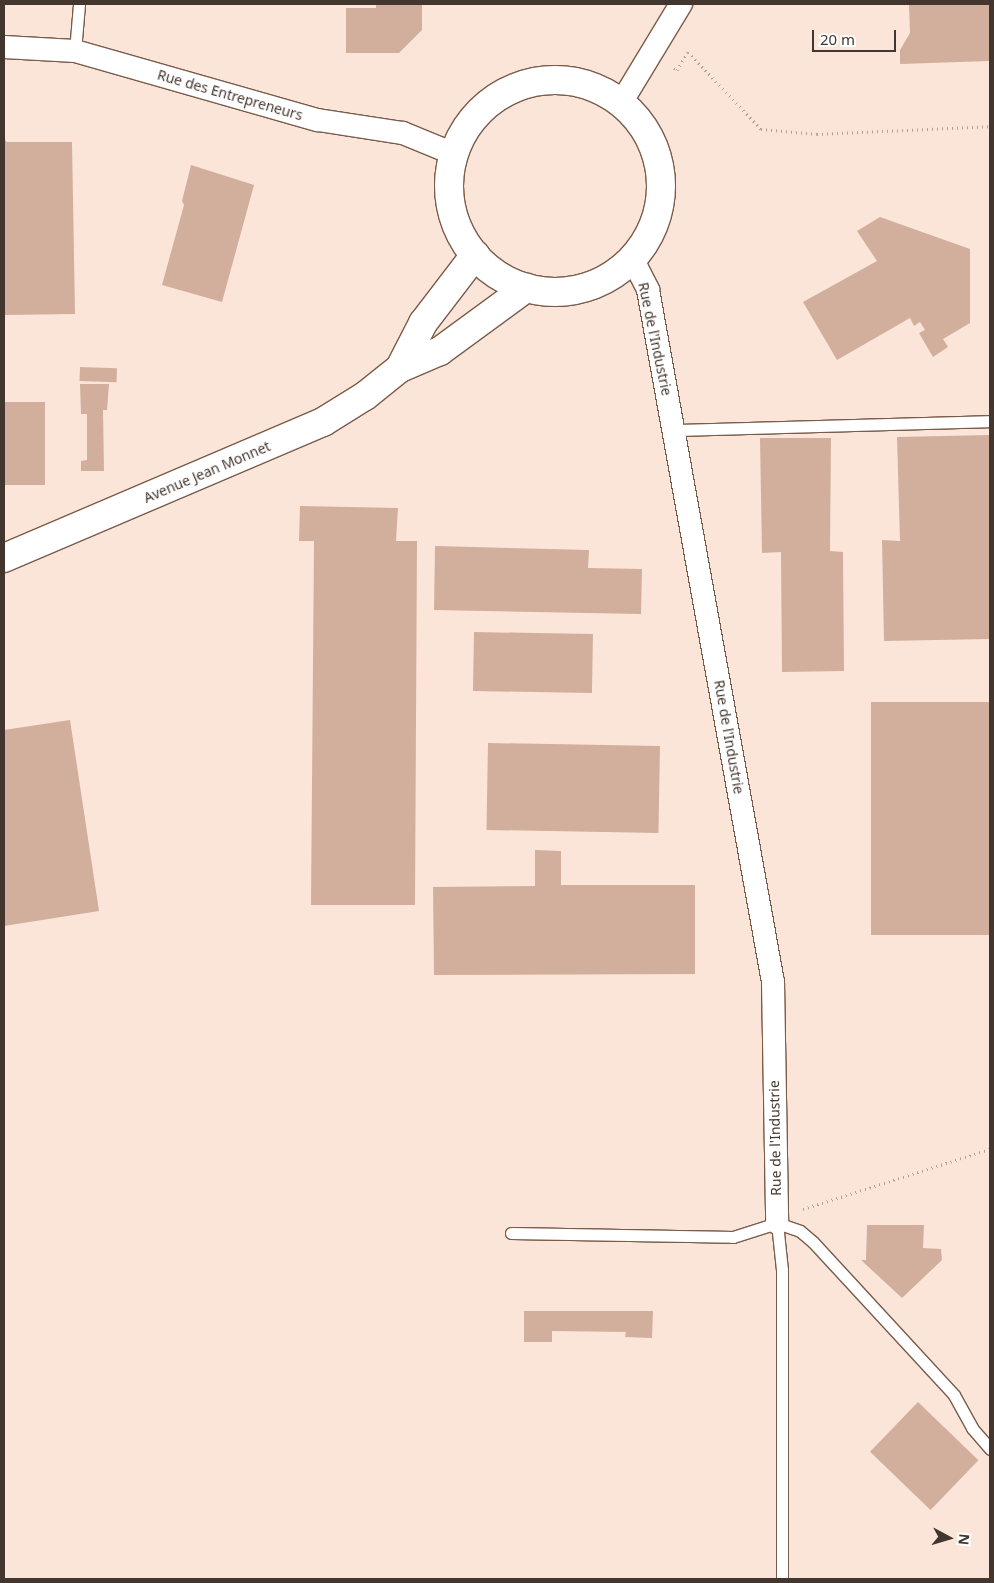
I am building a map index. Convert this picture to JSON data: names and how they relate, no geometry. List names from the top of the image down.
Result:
{
  "streets": {
    "street": ["Rue des Entrepreneurs", "Rue de l'Industrie", "Avenue Jean Monnet"]
  },
  "scale_bar": "20 m",
  "north": "right"
}
